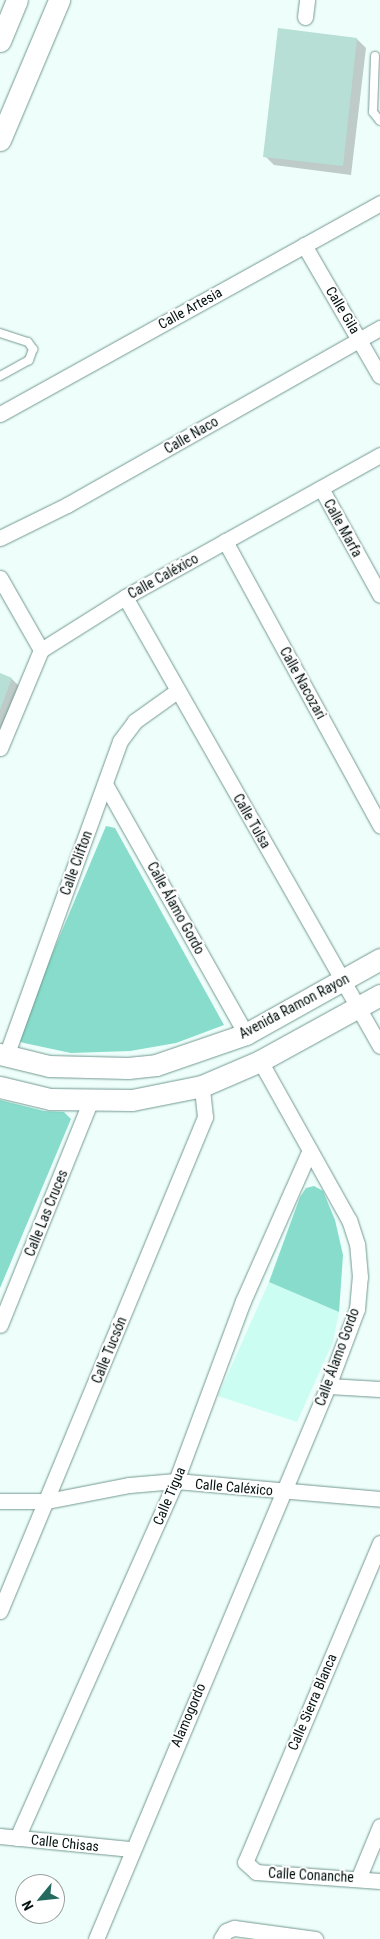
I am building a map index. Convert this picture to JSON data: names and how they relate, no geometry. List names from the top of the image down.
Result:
{
  "streets": {
    "main road": ["Avenida Ramon Rayon"],
    "street": [
      "Calle Artesia",
      "Calle Gila",
      "Calle Naco",
      "Calle Marfa",
      "Calle Caléxico",
      "Calle Nacozari",
      "Calle Tulsa",
      "Calle Clifton",
      "Calle Álamo Gordo",
      "Calle Las Cruces",
      "Calle Tucsón",
      "Calle Tigua",
      "Calle Sierra Blanca",
      "Alamogordo",
      "Calle Chisas",
      "Calle Conanche"
    ]
  },
  "crossings": [
    ["Calle Artesia", "Calle Gila"],
    ["Calle Gila", "Calle Naco"],
    ["Calle Marfa", "Calle Caléxico"],
    ["Calle Caléxico", "Calle Nacozari"],
    ["Calle Caléxico", "Calle Tulsa"],
    ["Calle Caléxico", "Calle Álamo Gordo"],
    ["Calle Caléxico", "Calle Tucsón"],
    ["Calle Caléxico", "Calle Tigua"],
    ["Calle Caléxico", "Alamogordo"],
    ["Calle Tulsa", "Calle Clifton"],
    ["Calle Tulsa", "Avenida Ramon Rayon"],
    ["Calle Clifton", "Calle Álamo Gordo"],
    ["Calle Clifton", "Avenida Ramon Rayon"],
    ["Calle Álamo Gordo", "Avenida Ramon Rayon"],
    ["Calle Álamo Gordo", "Calle Tigua"],
    ["Calle Álamo Gordo", "Alamogordo"],
    ["Calle Tigua", "Calle Chisas"],
    ["Calle Sierra Blanca", "Calle Conanche"],
    ["Alamogordo", "Calle Chisas"]
  ],
  "north": "bottom left"
}
